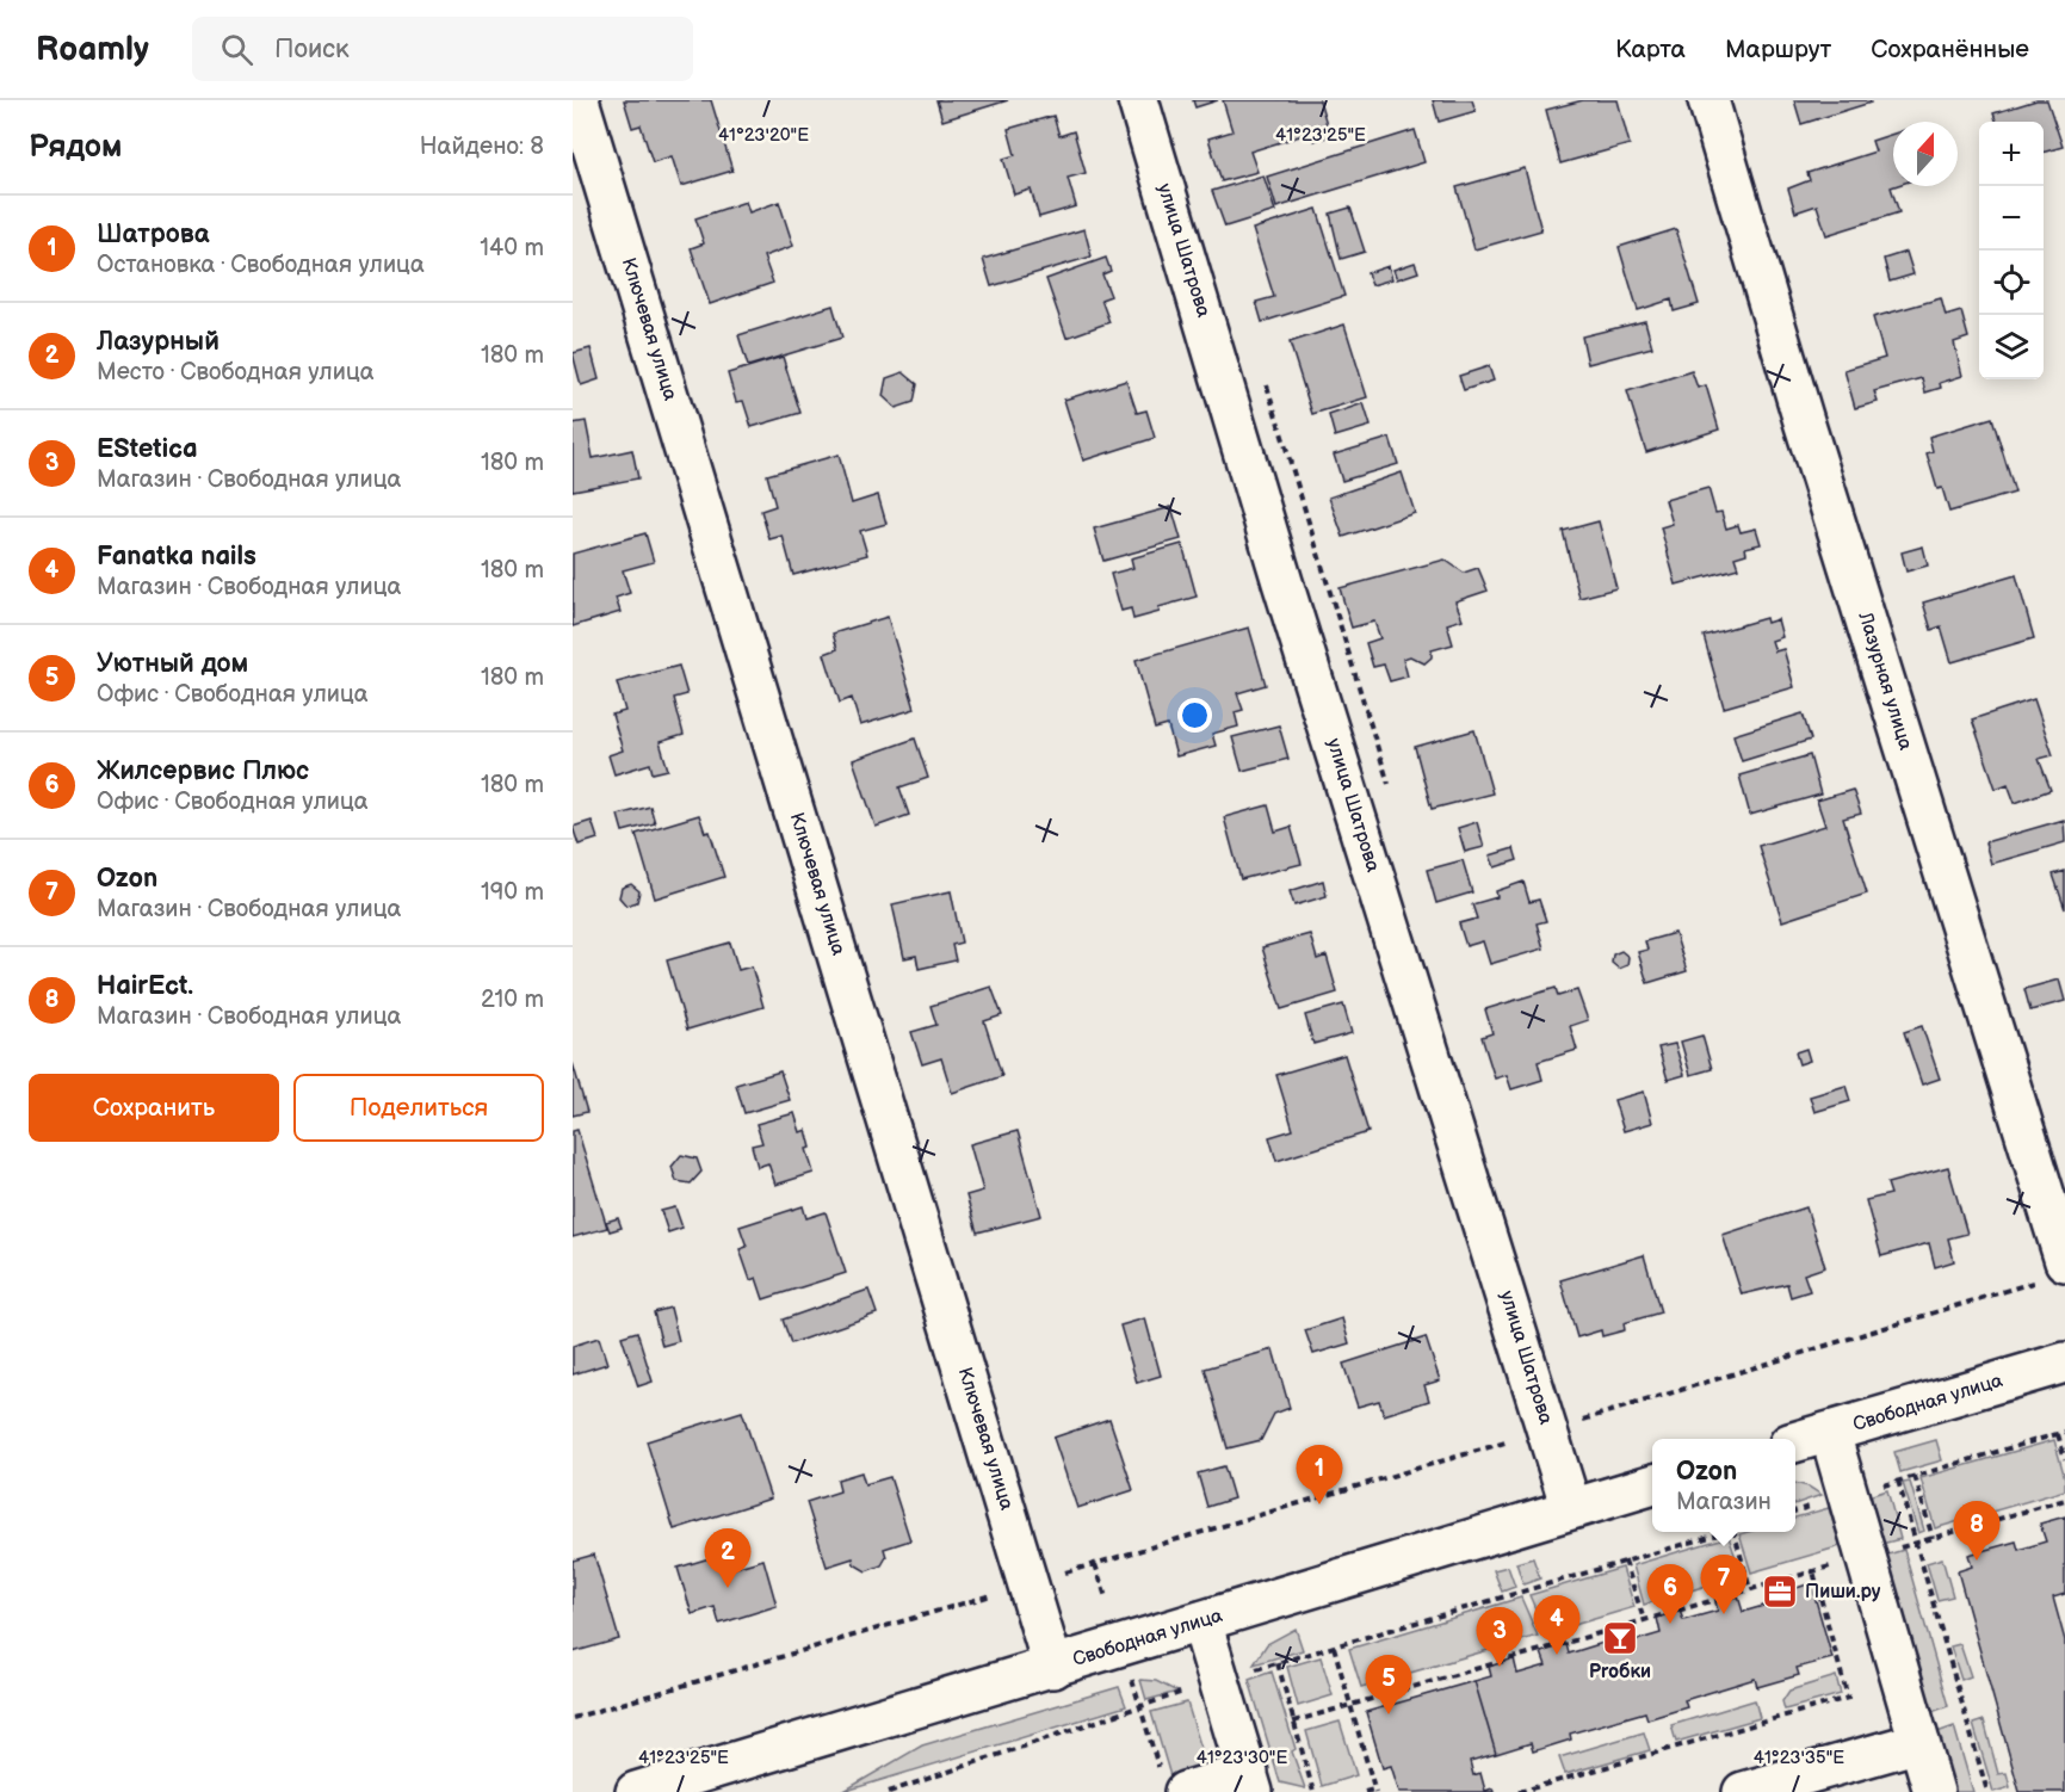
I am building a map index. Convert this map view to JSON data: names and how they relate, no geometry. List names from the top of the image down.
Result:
{
  "streets": {
    "street": [
      "улица Шатрова",
      "Ключевая улица",
      "Лазурная улица",
      "Свободная улица"
    ]
  },
  "crossings": [
    ["улица Шатрова", "Свободная улица"],
    ["Ключевая улица", "Свободная улица"]
  ],
  "places": {
    "office": ["Пиши.ру"],
    "bar": ["Proбки"]
  },
  "north": "top",
  "page": {
    "header": "Roamly",
    "search": "Поиск",
    "nav": ["Карта", "Маршрут", "Сохранённые"],
    "heading": ["Рядом", "Найдено: 8"],
    "map_buttons": ["+", "−"],
    "list": [
      {
        "mark": "1",
        "name": "Шатрова",
        "note": "Остановка · Свободная улица",
        "value": "140 m"
      },
      {
        "mark": "2",
        "name": "Лазурный",
        "note": "Место · Свободная улица",
        "value": "180 m"
      },
      {
        "mark": "3",
        "name": "EStetica",
        "note": "Магазин · Свободная улица",
        "value": "180 m"
      },
      {
        "mark": "4",
        "name": "Fanatka nails",
        "note": "Магазин · Свободная улица",
        "value": "180 m"
      },
      {
        "mark": "5",
        "name": "Уютный дом",
        "note": "Офис · Свободная улица",
        "value": "180 m"
      },
      {
        "mark": "6",
        "name": "Жилсервис Плюс",
        "note": "Офис · Свободная улица",
        "value": "180 m"
      },
      {
        "mark": "7",
        "name": "Ozon",
        "note": "Магазин · Свободная улица",
        "value": "190 m"
      },
      {
        "mark": "8",
        "name": "HairEct.",
        "note": "Магазин · Свободная улица",
        "value": "210 m"
      }
    ],
    "buttons": ["Сохранить", "Поделиться"],
    "popup": ["Ozon", "Магазин"],
    "pins": [
      "1",
      "8",
      "2",
      "7",
      "6",
      "4",
      "3",
      "5"
    ]
  },
  "coordinates": [
    "41°23'20\"E",
    "41°23'25\"E",
    "41°23'30\"E",
    "41°23'35\"E"
  ]
}
